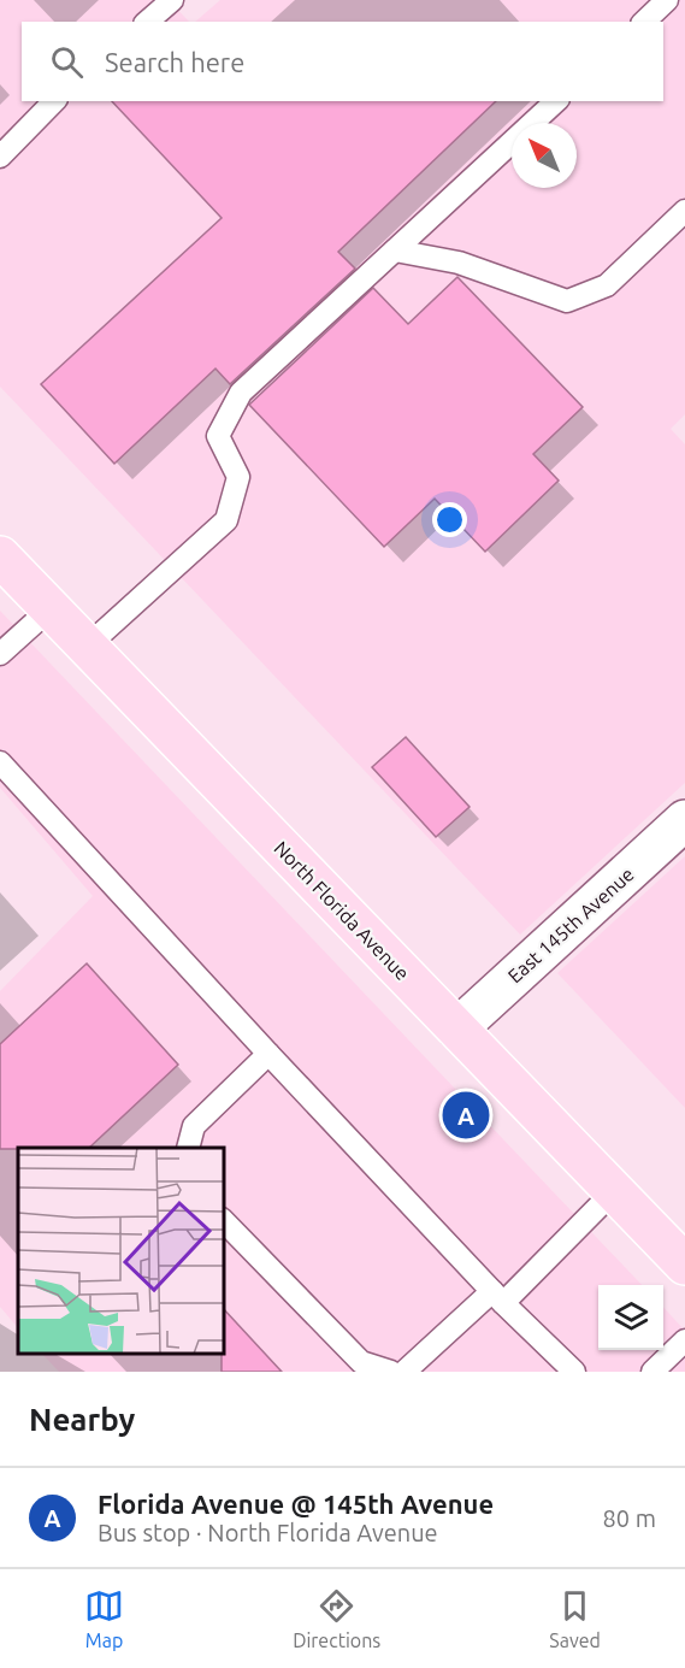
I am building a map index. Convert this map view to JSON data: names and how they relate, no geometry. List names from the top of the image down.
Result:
{
  "streets": {
    "main road": ["North Florida Avenue"],
    "street": ["East 145th Avenue"]
  },
  "crossings": [
    ["North Florida Avenue", "East 145th Avenue"]
  ],
  "north": "top left",
  "page": {
    "search": "Search here",
    "pins": "A",
    "heading": "Nearby",
    "list": [
      {
        "mark": "A",
        "name": "Florida Avenue @ 145th Avenue",
        "note": "Bus stop · North Florida Avenue",
        "value": "80 m"
      }
    ],
    "nav": ["Map", "Directions", "Saved"]
  }
}
